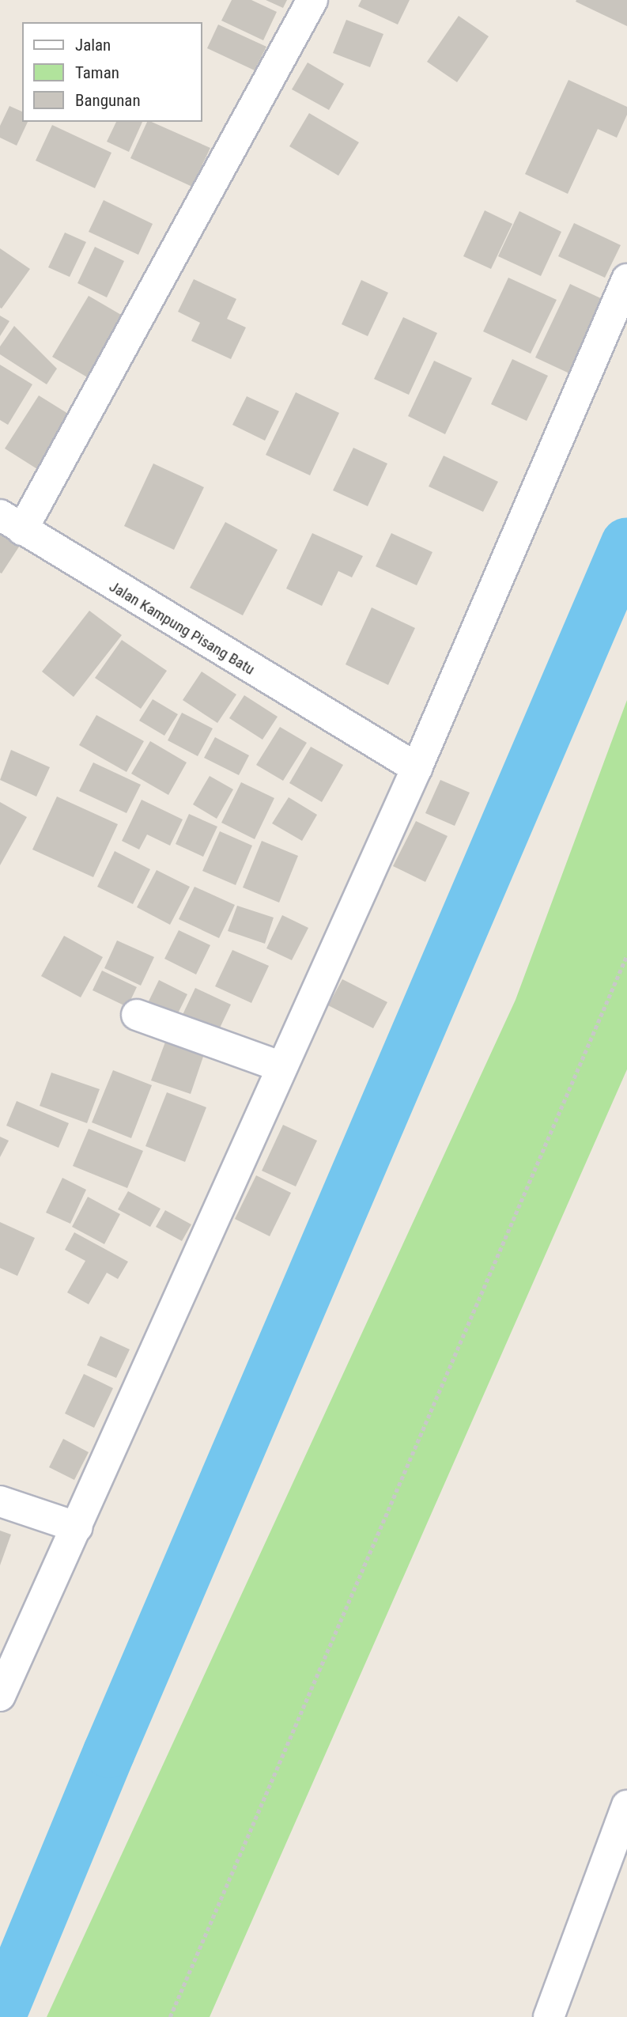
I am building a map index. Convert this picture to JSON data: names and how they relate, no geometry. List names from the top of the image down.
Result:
{
  "streets": {
    "street": ["Jalan Kampung Pisang Batu"]
  },
  "legend": ["Jalan", "Taman", "Bangunan"]
}
